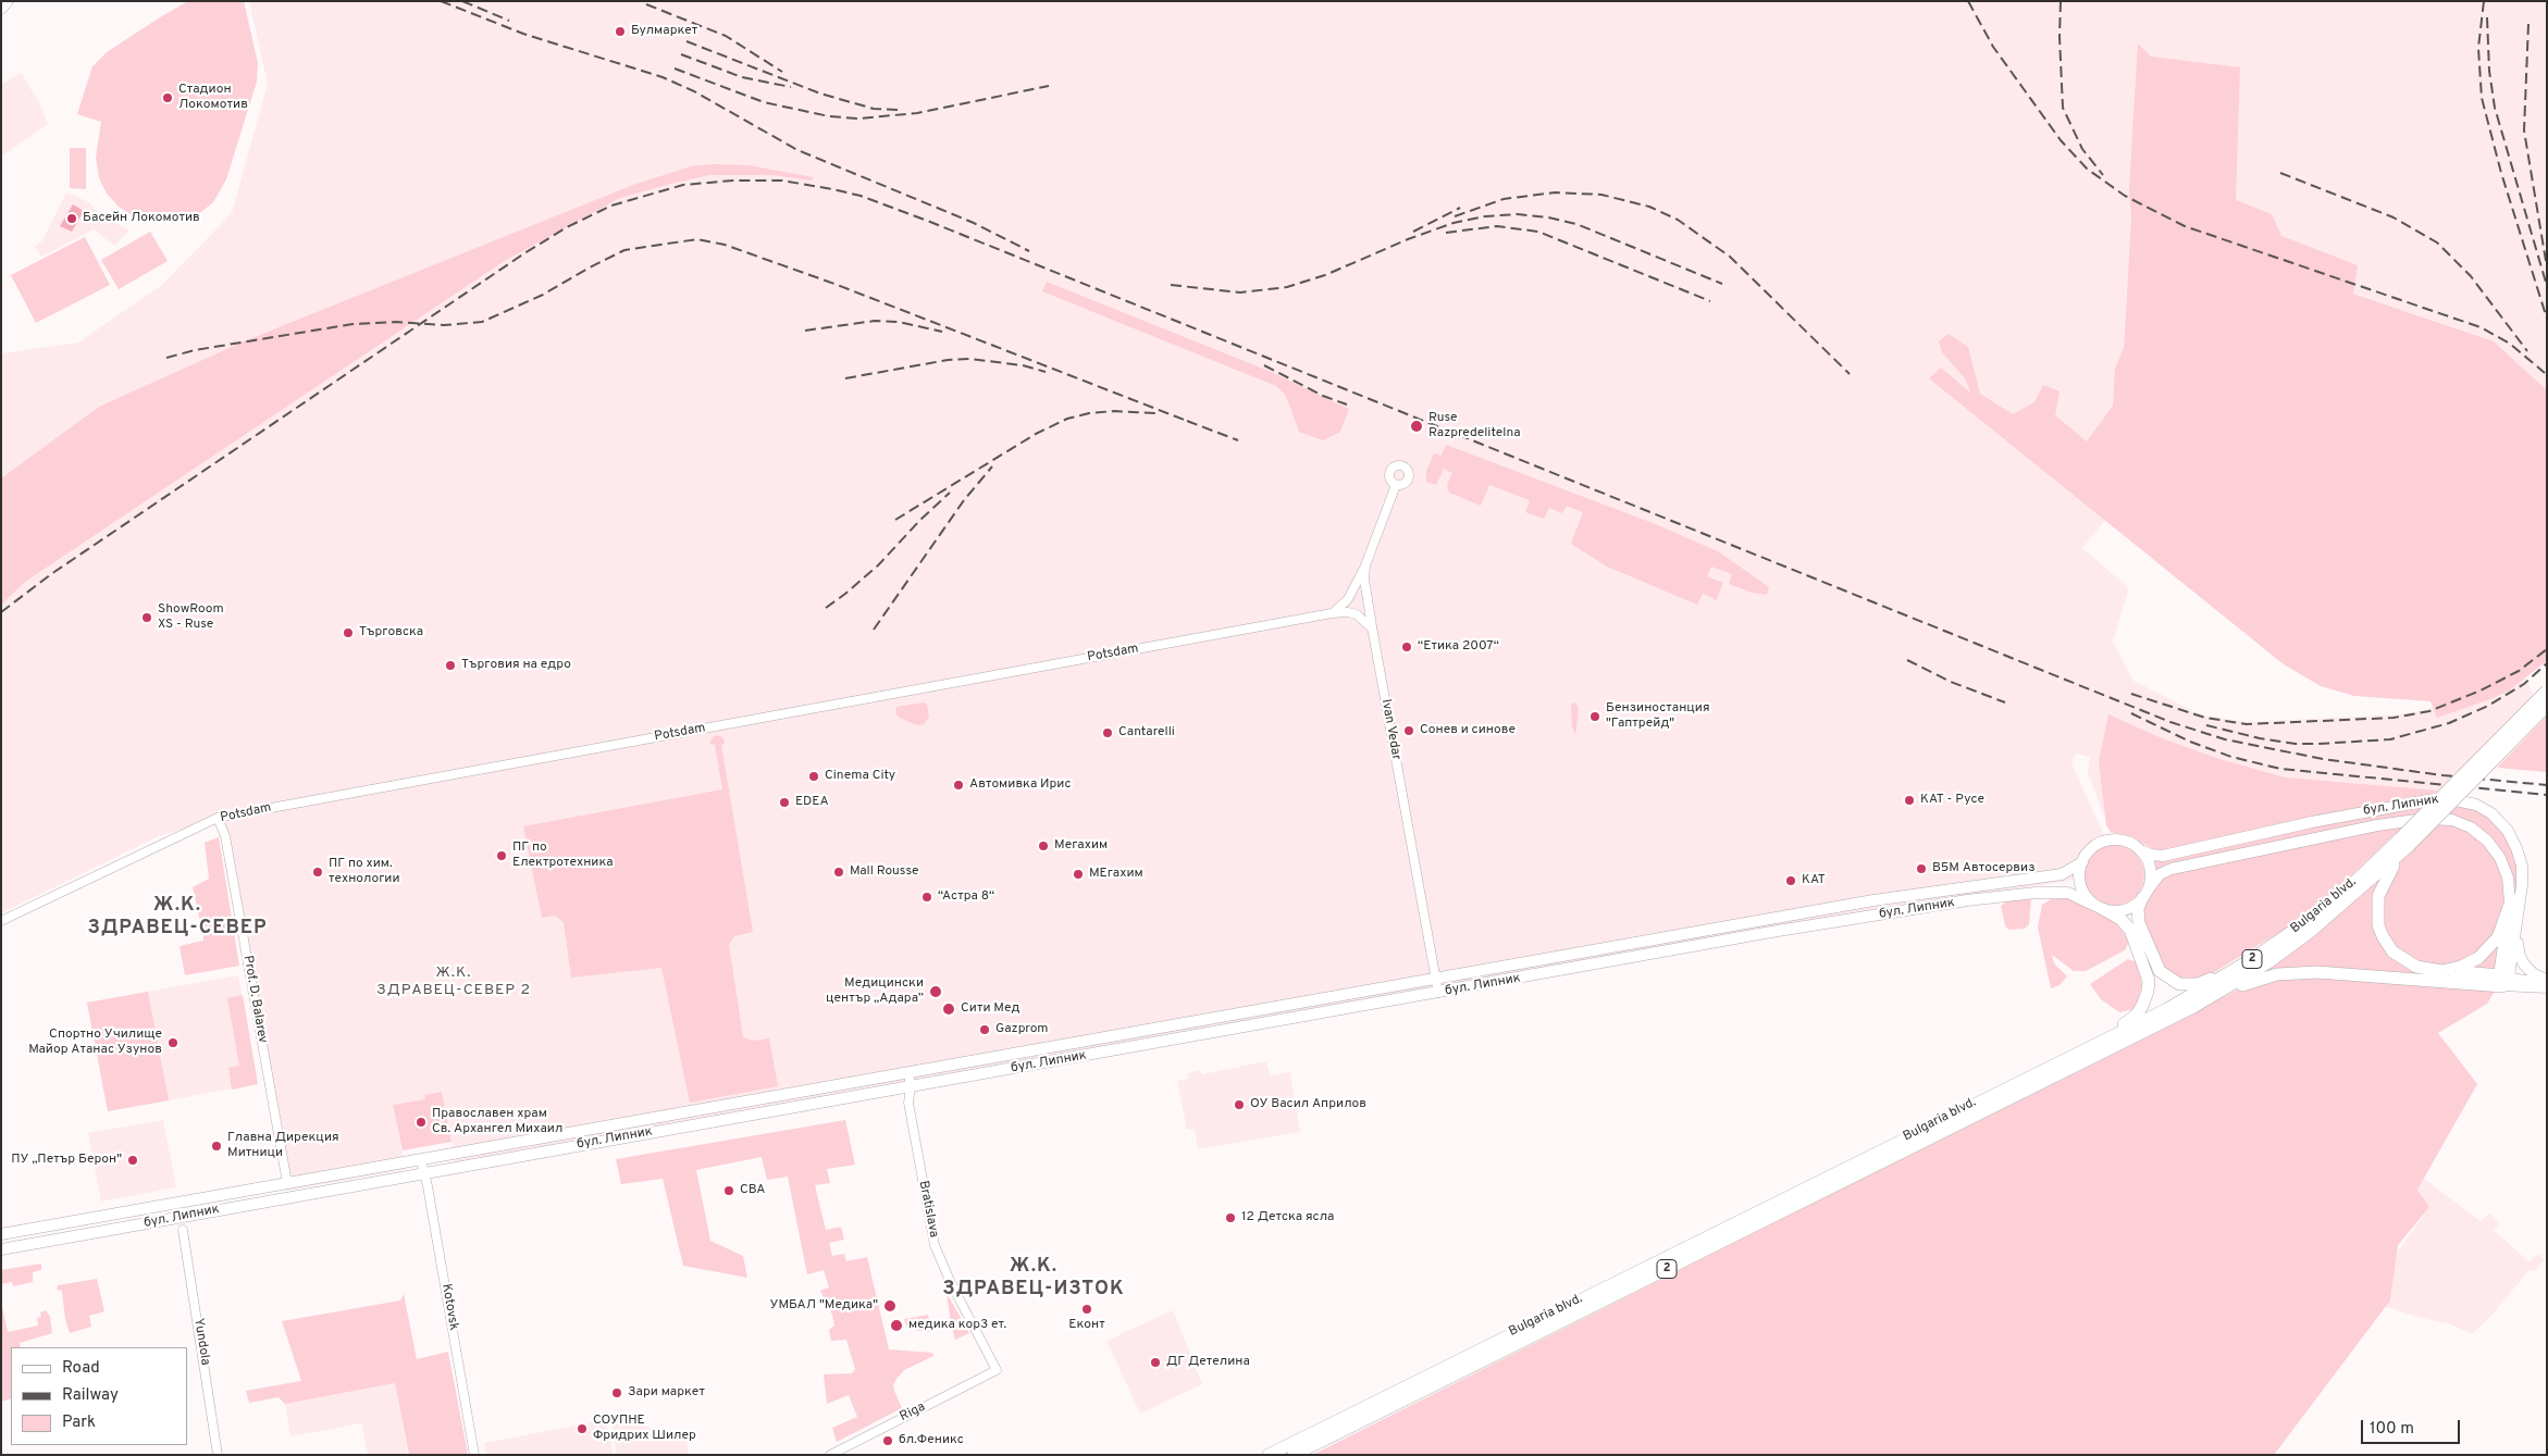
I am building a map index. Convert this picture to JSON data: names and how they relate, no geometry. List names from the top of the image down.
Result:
{
  "streets": {
    "highway": ["Bulgaria blvd.", "2"],
    "main road": ["бул. Липник"],
    "street": [
      "Potsdam",
      "Ivan Vedar",
      "Prof. D. Balarev",
      "Bratislava",
      "Kotovsk",
      "Yundola",
      "Riga"
    ]
  },
  "crossings": [
    ["Potsdam", "Ivan Vedar"],
    ["Potsdam", "Prof. D. Balarev"],
    ["Ivan Vedar", "бул. Липник"],
    ["бул. Липник", "Prof. D. Balarev"],
    ["бул. Липник", "Bratislava"],
    ["бул. Липник", "Kotovsk"],
    ["Bratislava", "Riga"]
  ],
  "districts": ["Ж.К. ЗДРАВЕЦ-СЕВЕР", "Ж.К. ЗДРАВЕЦ-СЕВЕР 2", "Ж.К. ЗДРАВЕЦ-ИЗТОК"],
  "places": [
    "Булмаркет",
    "Стадион Локомотив",
    "Басейн Локомотив",
    "Ruse Razpredelitelna",
    "ShowRoom XS - Ruse",
    "Търговска",
    "“Етика 2007“",
    "Търговия на едро",
    "Бензиностанция \"Гаптрейд\"",
    "Сонев и синове",
    "Cantarelli",
    "Cinema City",
    "Автомивка Ирис",
    "КАТ - Русе",
    "EDEA",
    "Мегахим",
    "ПГ по Електротехника",
    "В5М Автосервиз",
    "ПГ по хим. технологии",
    "Mall Rousse",
    "МЕгахим",
    "КАТ",
    "“Астра 8“",
    "Медицински център „Адара”",
    "Сити Мед",
    "Gazprom",
    "Спортно Училище Майор Атанас Узунов",
    "ОУ Васил Априлов",
    "Православен храм Св. Архангел Михаил",
    "Главна Дирекция Митници",
    "ПУ „Петър Берон\"",
    "CBA",
    "12 Детска ясла",
    "УМБАЛ \"Медика\"",
    "Еконт",
    "медика кор3 ет.",
    "ДГ Детелина",
    "Зари маркет",
    "СОУПНЕ Фридрих Шилер",
    "бл.Феникс"
  ],
  "legend": ["Road", "Railway", "Park"],
  "scale_bar": "100 m"
}
